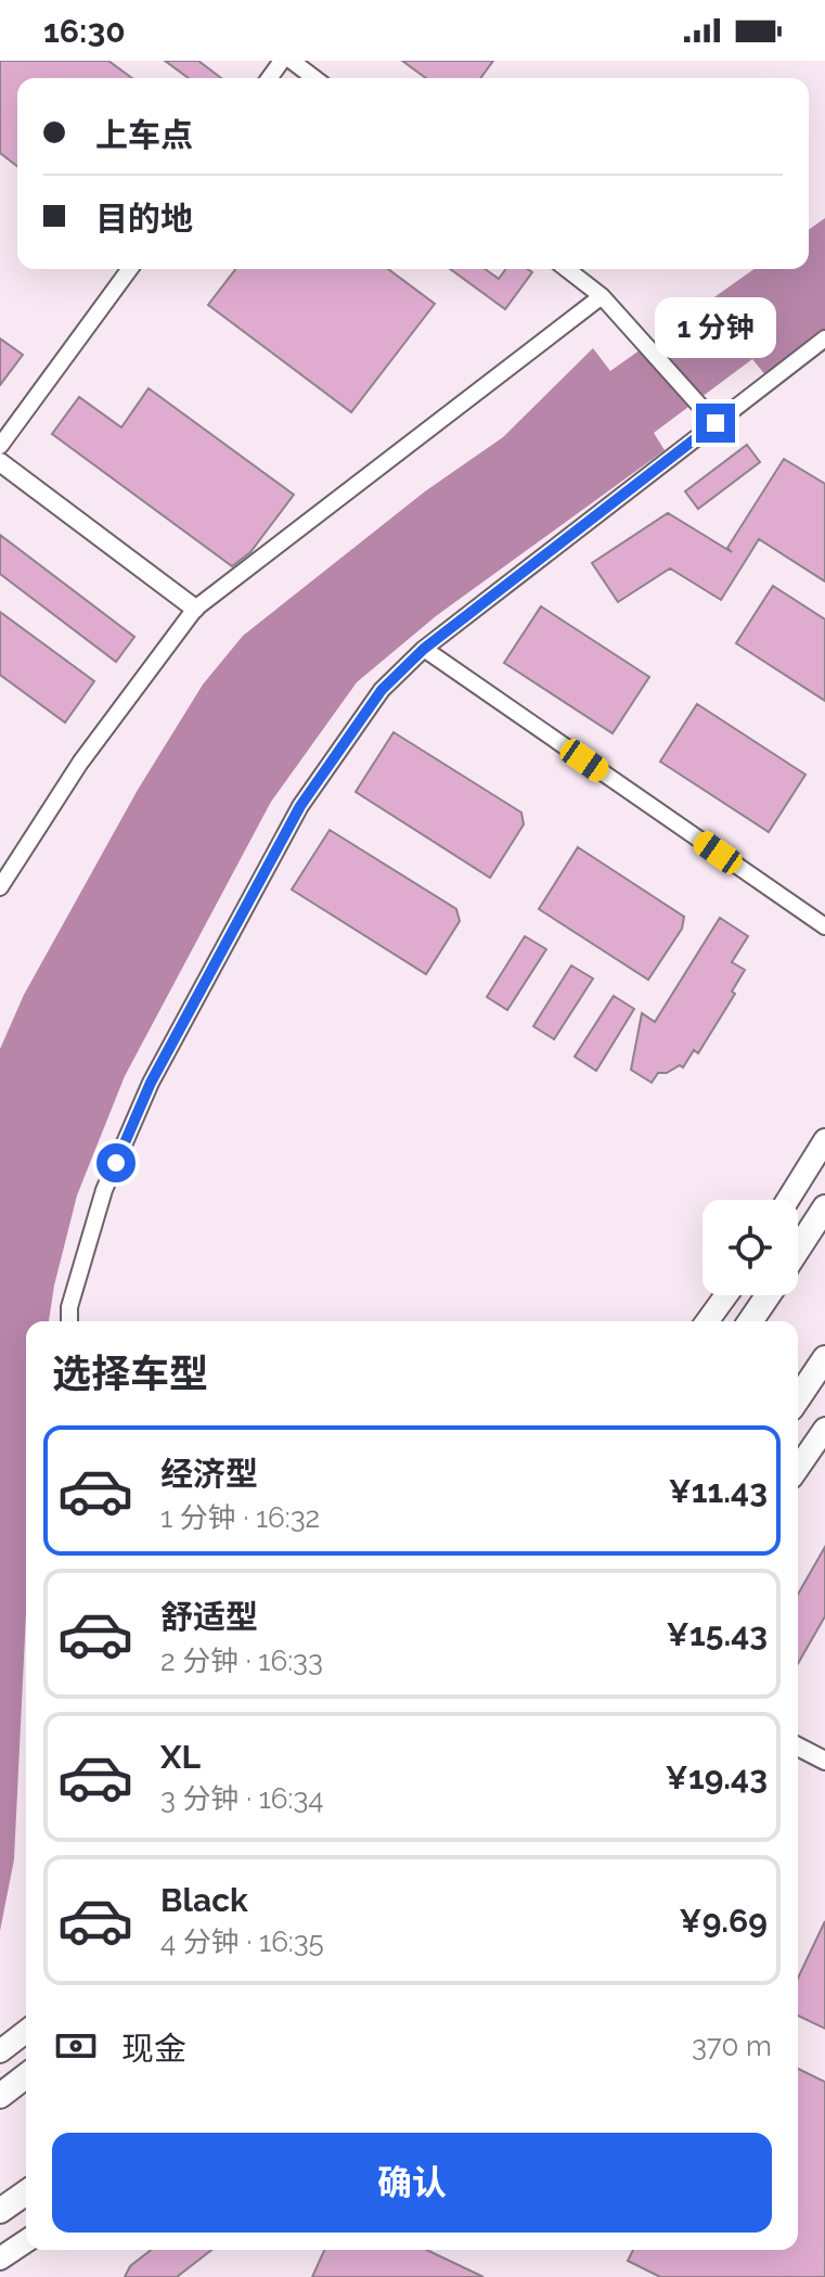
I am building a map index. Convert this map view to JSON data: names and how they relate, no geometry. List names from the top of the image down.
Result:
{
  "page": {
    "status": "16:30",
    "banner": ["上车点", "目的地"],
    "bubble": "1 分钟",
    "heading": "选择车型",
    "list": [
      {
        "name": "经济型",
        "note": "1 分钟 · 16:32",
        "value": "¥11.43"
      },
      {
        "name": "舒适型",
        "note": "2 分钟 · 16:33",
        "value": "¥15.43"
      },
      {
        "name": "XL",
        "note": "3 分钟 · 16:34",
        "value": "¥19.43"
      },
      {
        "name": "Black",
        "note": "4 分钟 · 16:35",
        "value": "¥9.69"
      }
    ],
    "pay": ["现金", "370 m"],
    "buttons": "确认"
  }
}
